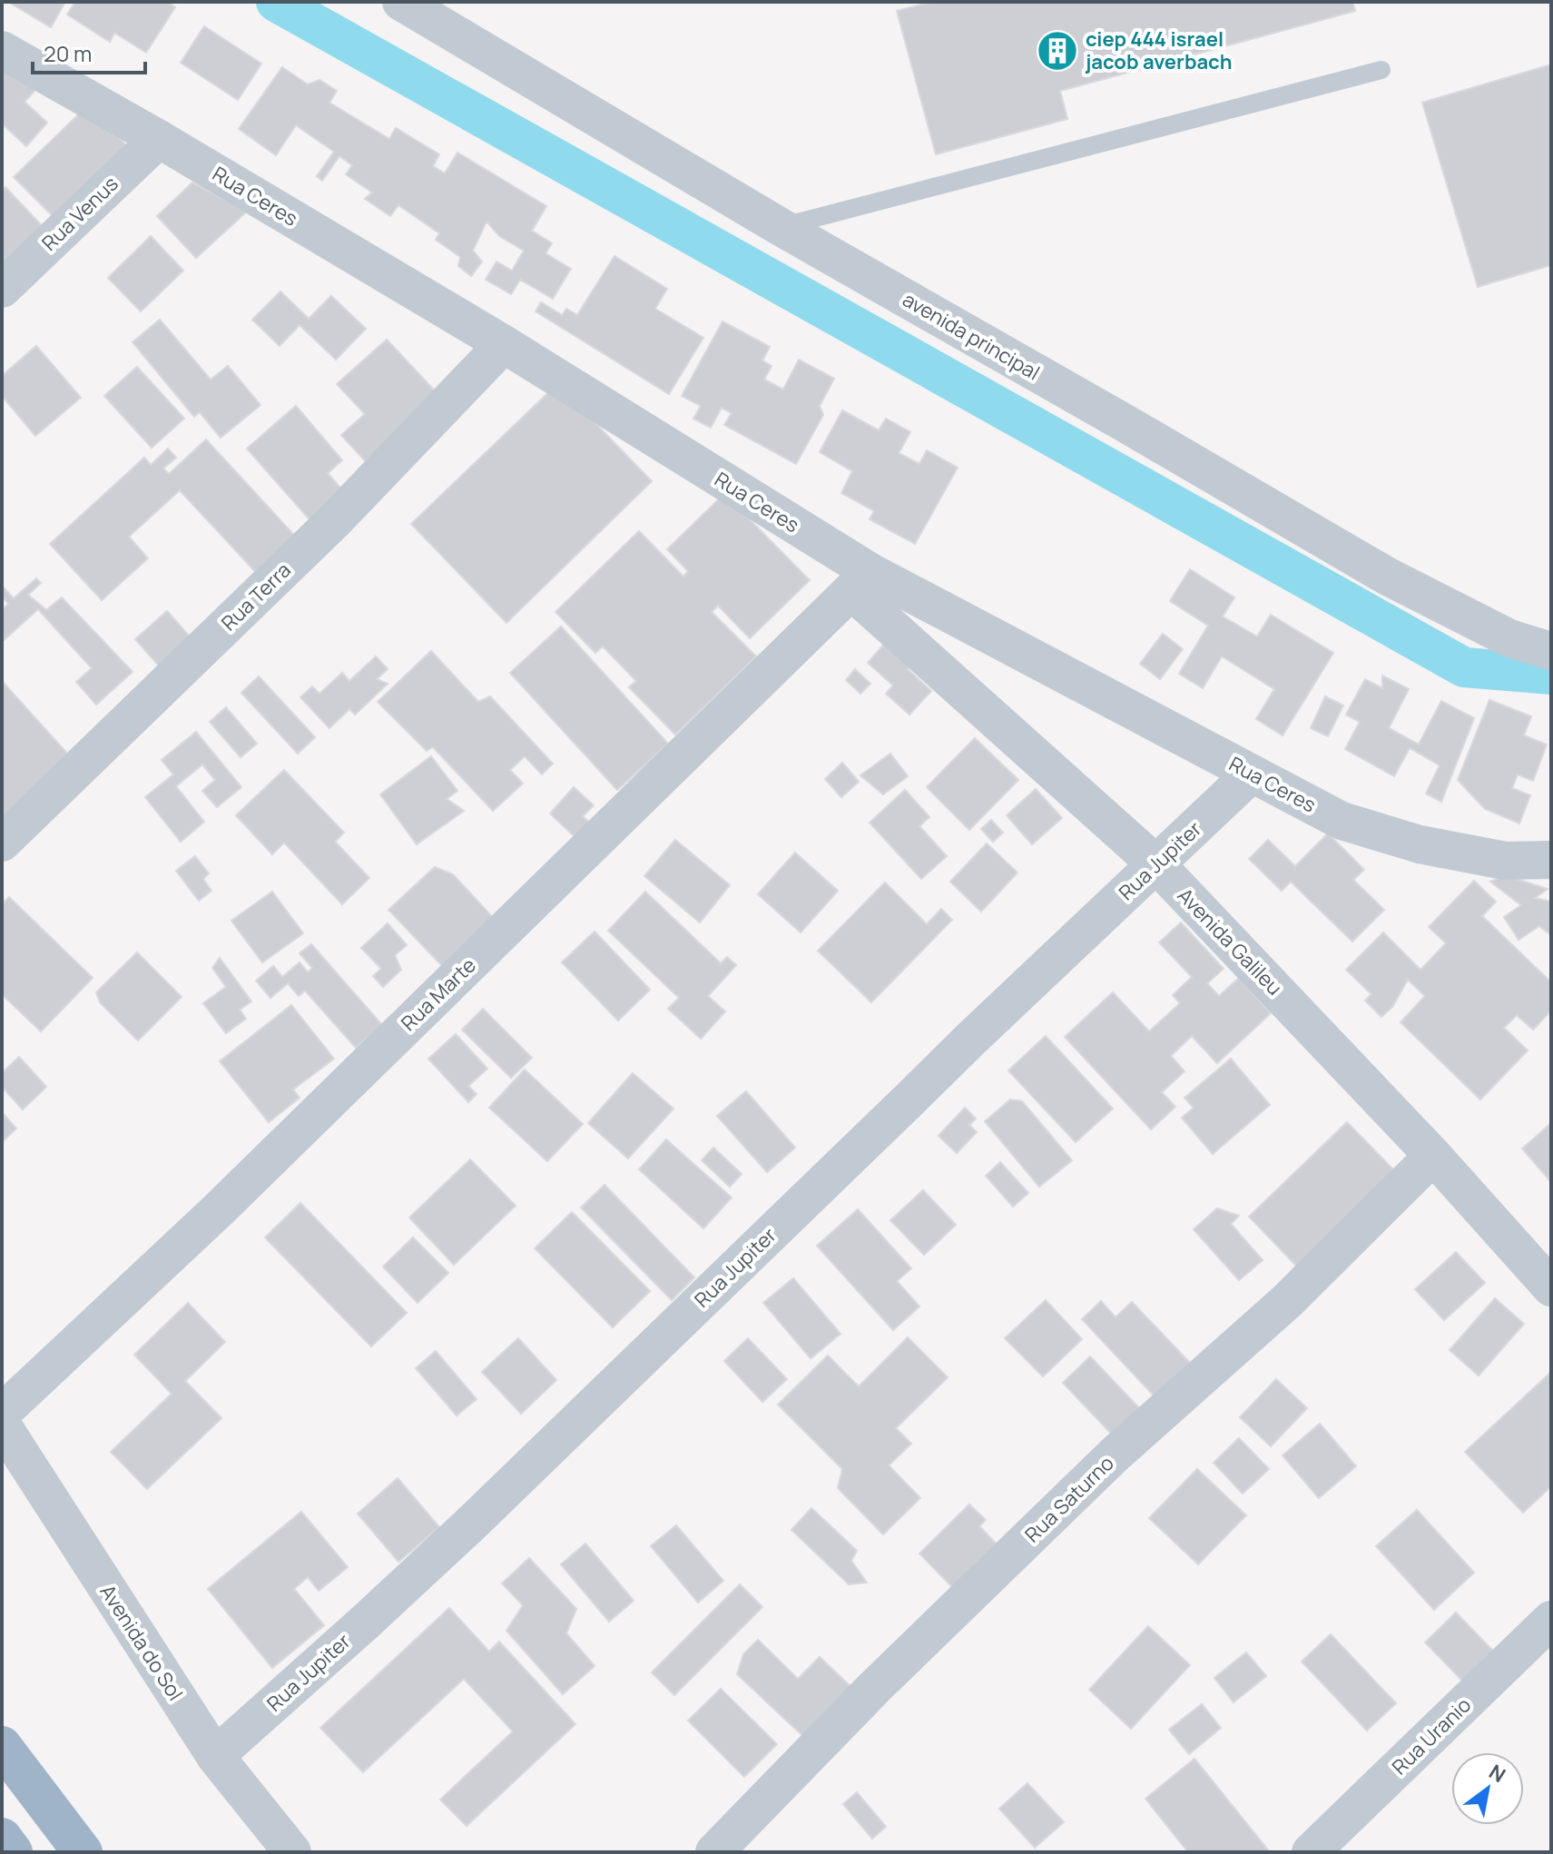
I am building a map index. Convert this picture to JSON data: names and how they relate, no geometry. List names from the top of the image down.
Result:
{
  "streets": {
    "street": [
      "Rua Ceres",
      "Rua Venus",
      "avenida principal",
      "Rua Terra",
      "Rua Jupiter",
      "Avenida Galileu",
      "Rua Marte",
      "Rua Saturno",
      "Avenida do Sol",
      "Rua Uranio"
    ]
  },
  "crossings": [
    ["Rua Ceres", "Rua Venus"],
    ["Rua Ceres", "Rua Terra"],
    ["Rua Ceres", "Rua Jupiter"],
    ["Rua Ceres", "Avenida Galileu"],
    ["Rua Ceres", "Rua Marte"],
    ["Rua Jupiter", "Avenida Galileu"],
    ["Rua Jupiter", "Avenida do Sol"],
    ["Avenida Galileu", "Rua Marte"],
    ["Avenida Galileu", "Rua Saturno"]
  ],
  "places": {
    "building": ["ciep 444 israel jacob averbach"]
  },
  "scale_bar": "20 m",
  "north": "top right"
}
